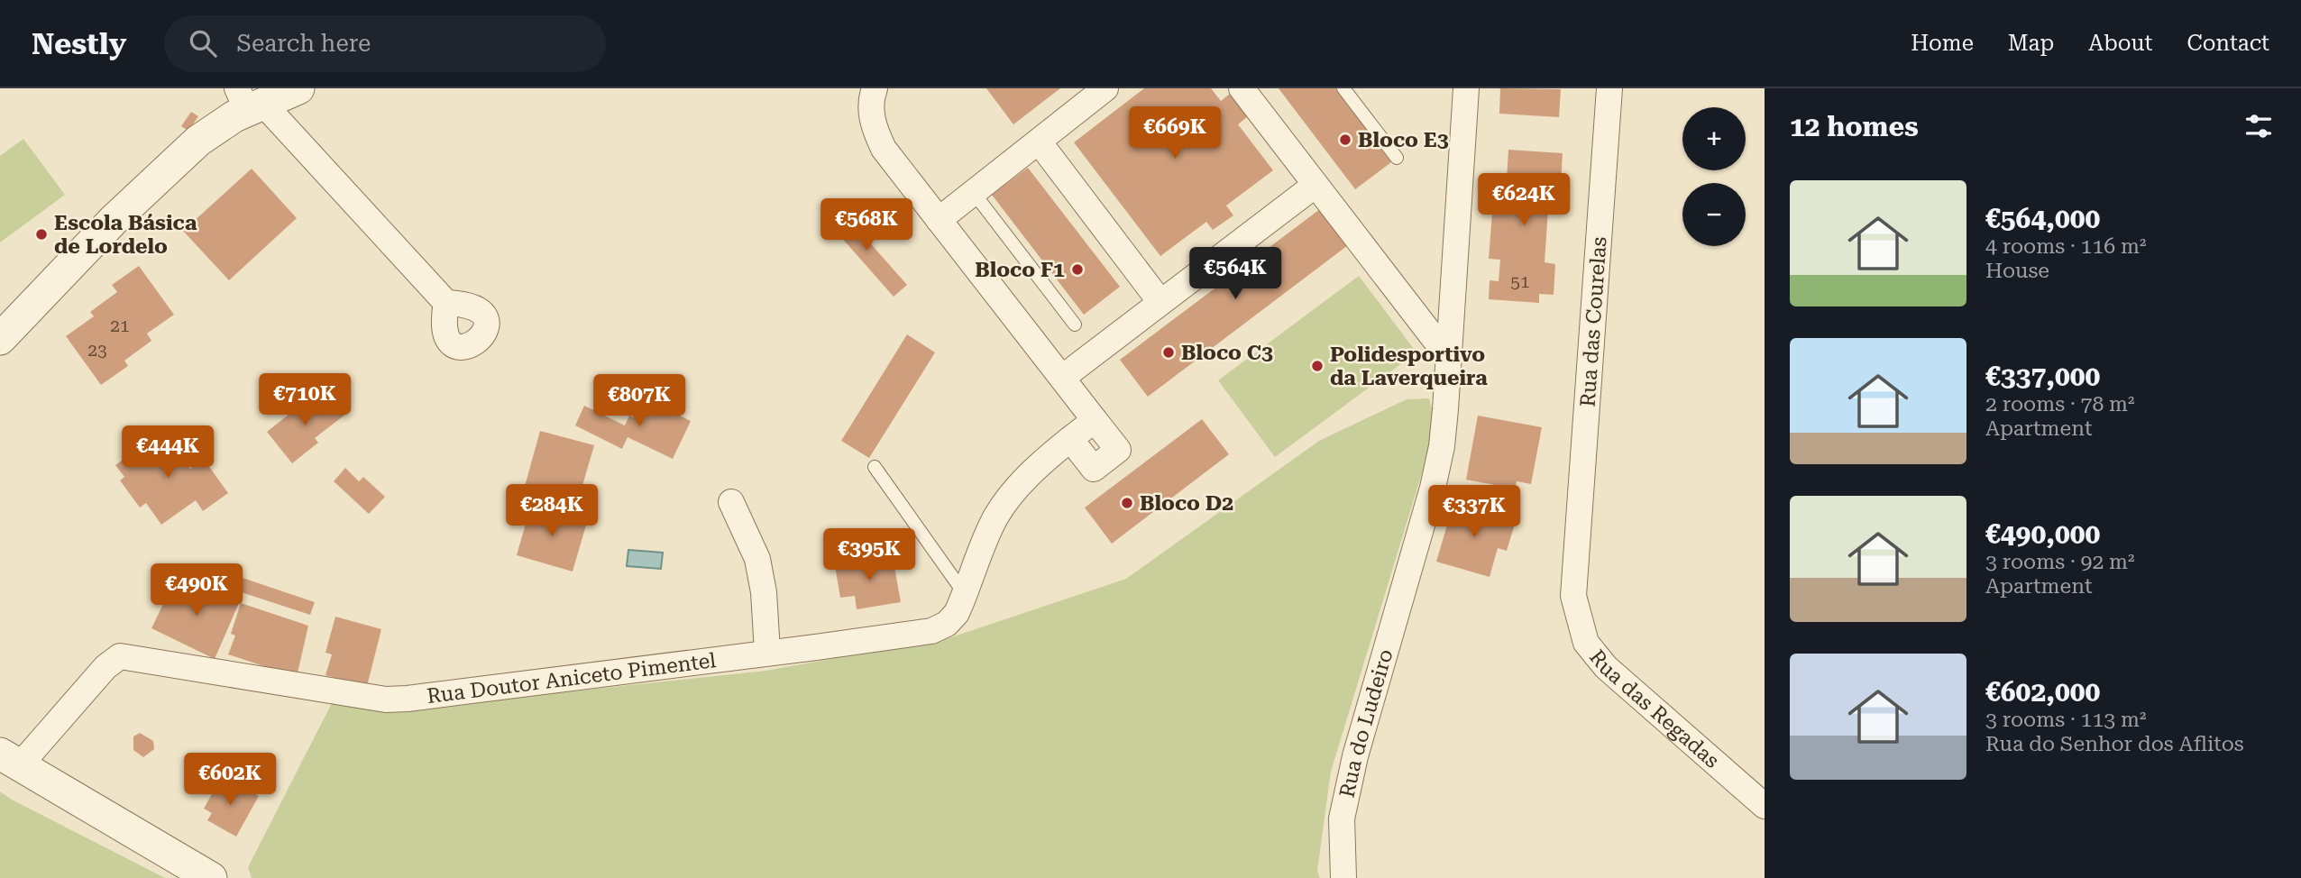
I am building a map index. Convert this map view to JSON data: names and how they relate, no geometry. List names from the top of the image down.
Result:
{
  "streets": {
    "street": [
      "Rua das Courelas",
      "Rua Doutor Aniceto Pimentel",
      "Rua das Regadas",
      "Rua do Ludeiro"
    ]
  },
  "crossings": [
    ["Rua das Courelas", "Rua das Regadas"]
  ],
  "places": [
    "Bloco E3",
    "Escola Básica de Lordelo",
    "Bloco F1",
    "Bloco C3",
    "Polidesportivo da Laverqueira",
    "Bloco D2"
  ],
  "house_numbers": ["51", "21", "23"],
  "page": {
    "header": "Nestly",
    "search": "Search here",
    "nav": [
      "Home",
      "Map",
      "About",
      "Contact"
    ],
    "heading": "12 homes",
    "price": [
      "€669K",
      "€624K",
      "€568K",
      "€564K",
      "€710K",
      "€807K",
      "€444K",
      "€284K",
      "€337K",
      "€395K",
      "€490K",
      "€602K"
    ],
    "map_buttons": ["+", "−"],
    "list": [
      {
        "name": "€564,000",
        "note": "4 rooms · 116 m² · House"
      },
      {
        "name": "€337,000",
        "note": "2 rooms · 78 m² · Apartment"
      },
      {
        "name": "€490,000",
        "note": "3 rooms · 92 m² · Apartment"
      },
      {
        "name": "€602,000",
        "note": "3 rooms · 113 m² · Rua do Senhor dos Aflitos"
      }
    ]
  }
}
